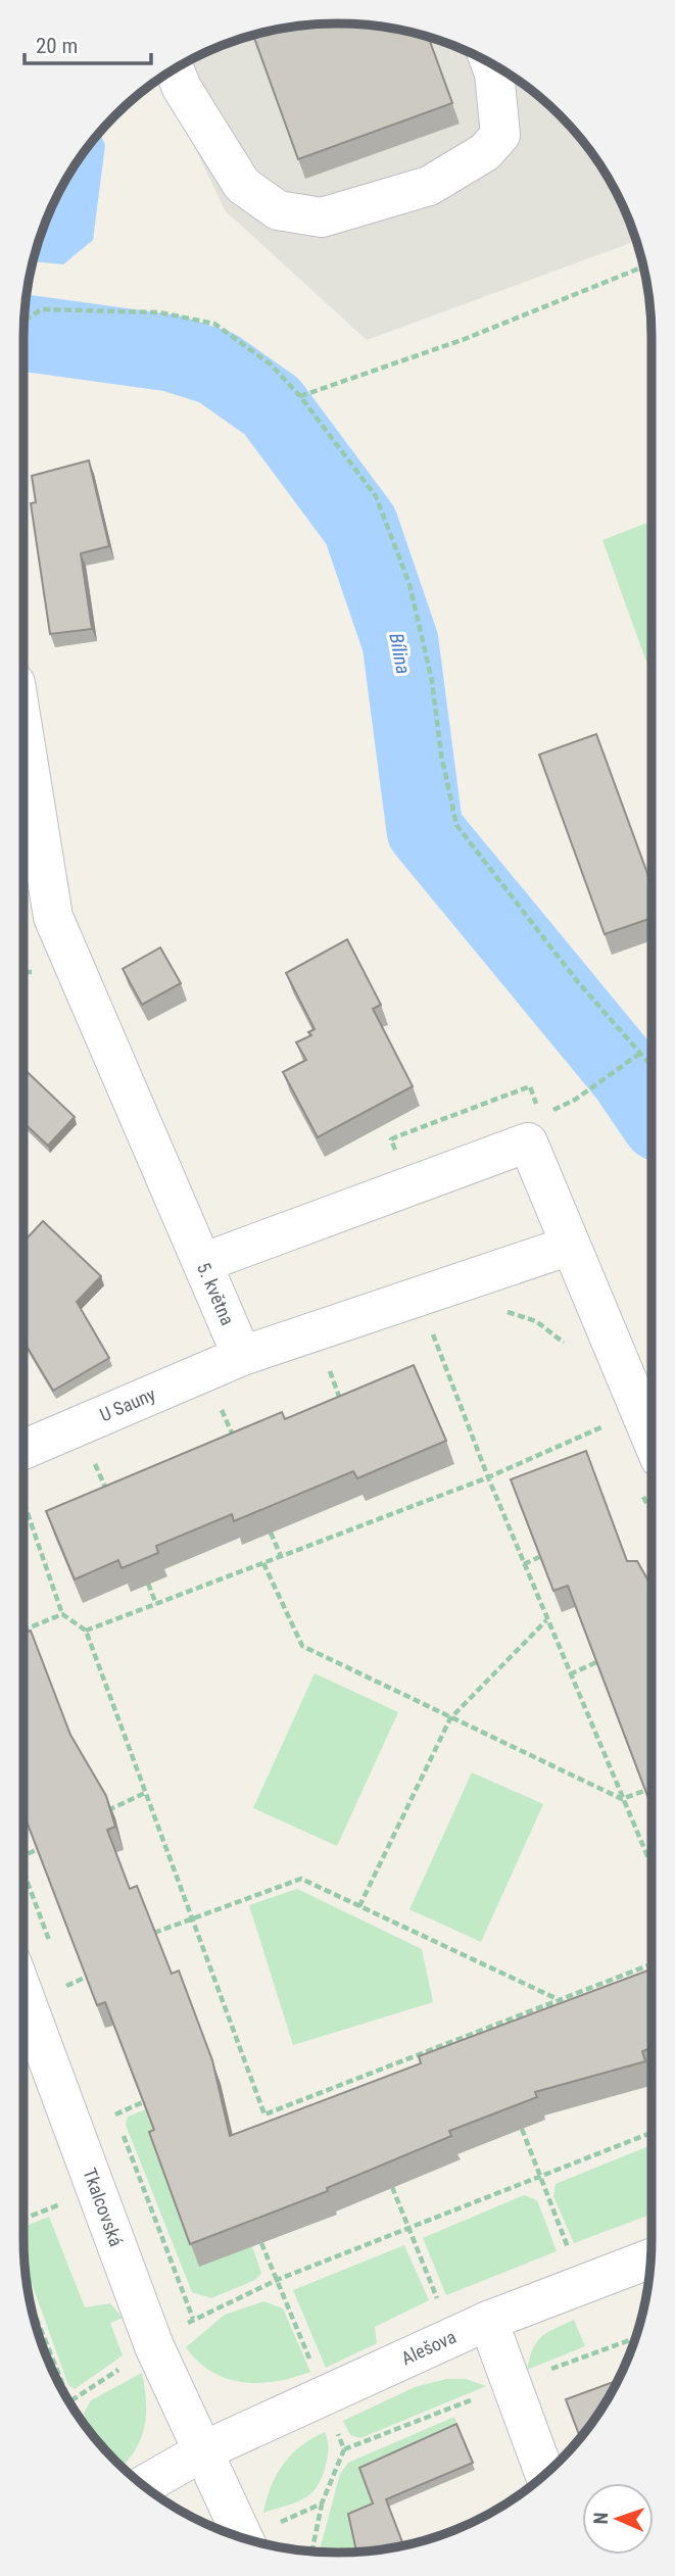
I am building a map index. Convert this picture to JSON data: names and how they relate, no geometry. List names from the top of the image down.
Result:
{
  "streets": {
    "street": [
      "5. května",
      "U Sauny",
      "Tkalcovská",
      "Alešova"
    ]
  },
  "crossings": [
    ["5. května", "U Sauny"],
    ["Tkalcovská", "Alešova"]
  ],
  "water": ["Bílina"],
  "scale_bar": "20 m",
  "north": "left"
}
